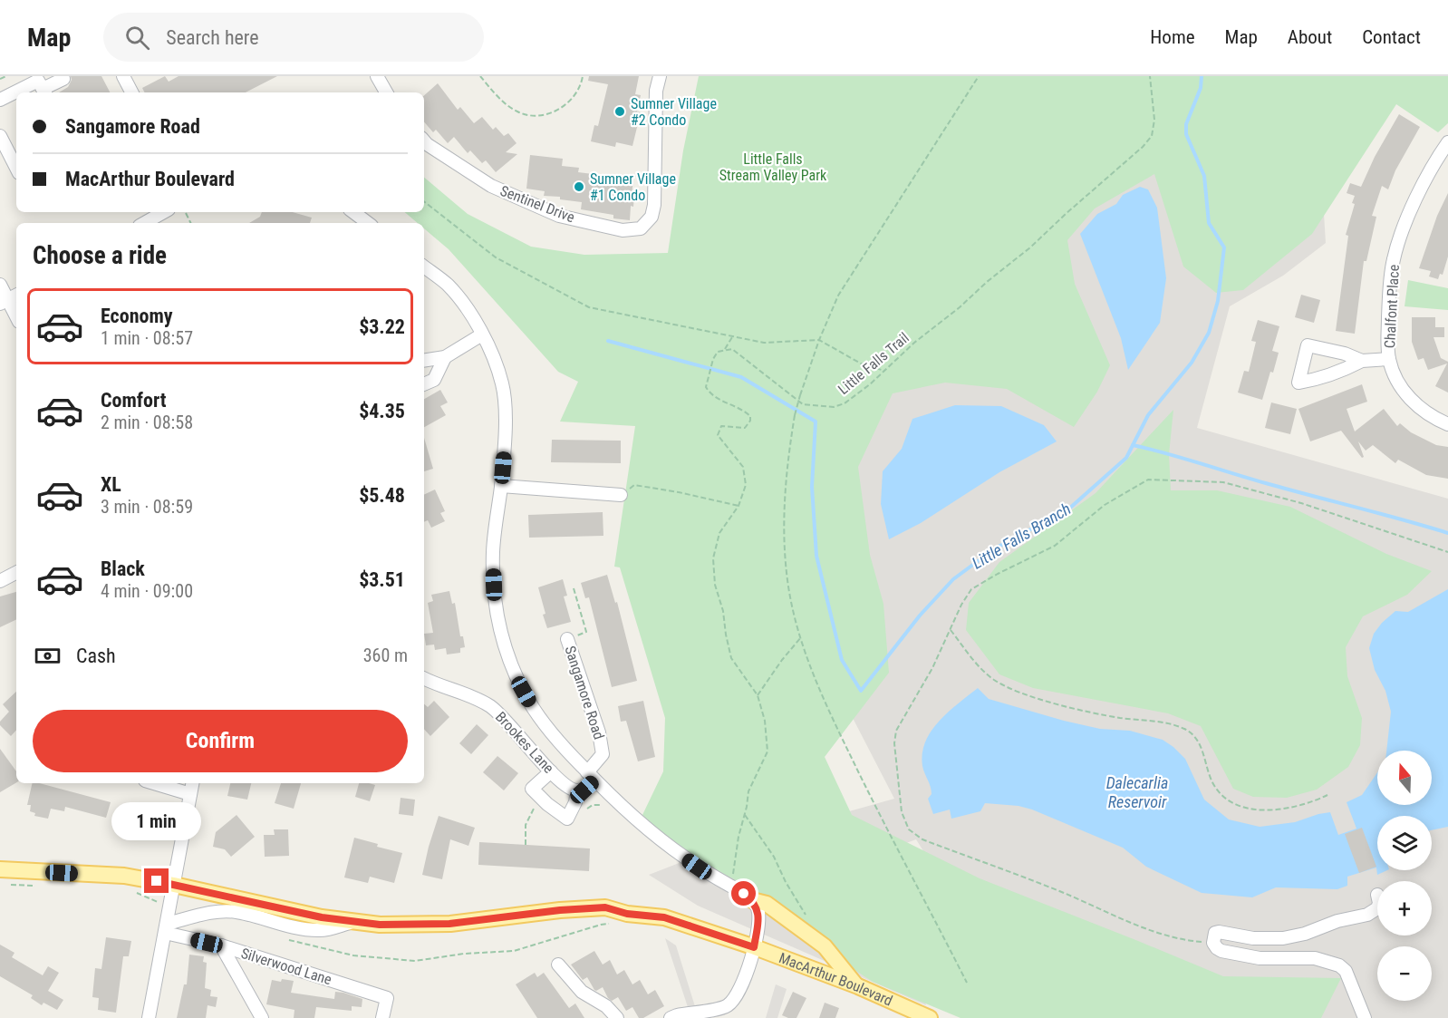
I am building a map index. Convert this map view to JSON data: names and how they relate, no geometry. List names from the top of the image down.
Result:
{
  "streets": {
    "main road": ["MacArthur Boulevard"],
    "street": [
      "Sentinel Drive",
      "Chalfont Place",
      "Sangamore Road",
      "Brookes Lane",
      "Silverwood Lane"
    ],
    "path": ["Little Falls Trail"]
  },
  "water": ["Little Falls Branch", "Dalecarlia Reservoir"],
  "parks": ["Little Falls Stream Valley Park"],
  "places": ["Sumner Village #2 Condo", "Sumner Village #1 Condo"],
  "north": "top",
  "page": {
    "header": "Map",
    "search": "Search here",
    "nav": [
      "Home",
      "Map",
      "About",
      "Contact"
    ],
    "banner": ["Sangamore Road", "MacArthur Boulevard"],
    "heading": "Choose a ride",
    "list": [
      {
        "name": "Economy",
        "note": "1 min · 08:57",
        "value": "$3.22"
      },
      {
        "name": "Comfort",
        "note": "2 min · 08:58",
        "value": "$4.35"
      },
      {
        "name": "XL",
        "note": "3 min · 08:59",
        "value": "$5.48"
      },
      {
        "name": "Black",
        "note": "4 min · 09:00",
        "value": "$3.51"
      }
    ],
    "pay": ["Cash", "360 m"],
    "buttons": "Confirm",
    "map_buttons": ["+", "−"],
    "bubble": "1 min"
  }
}
